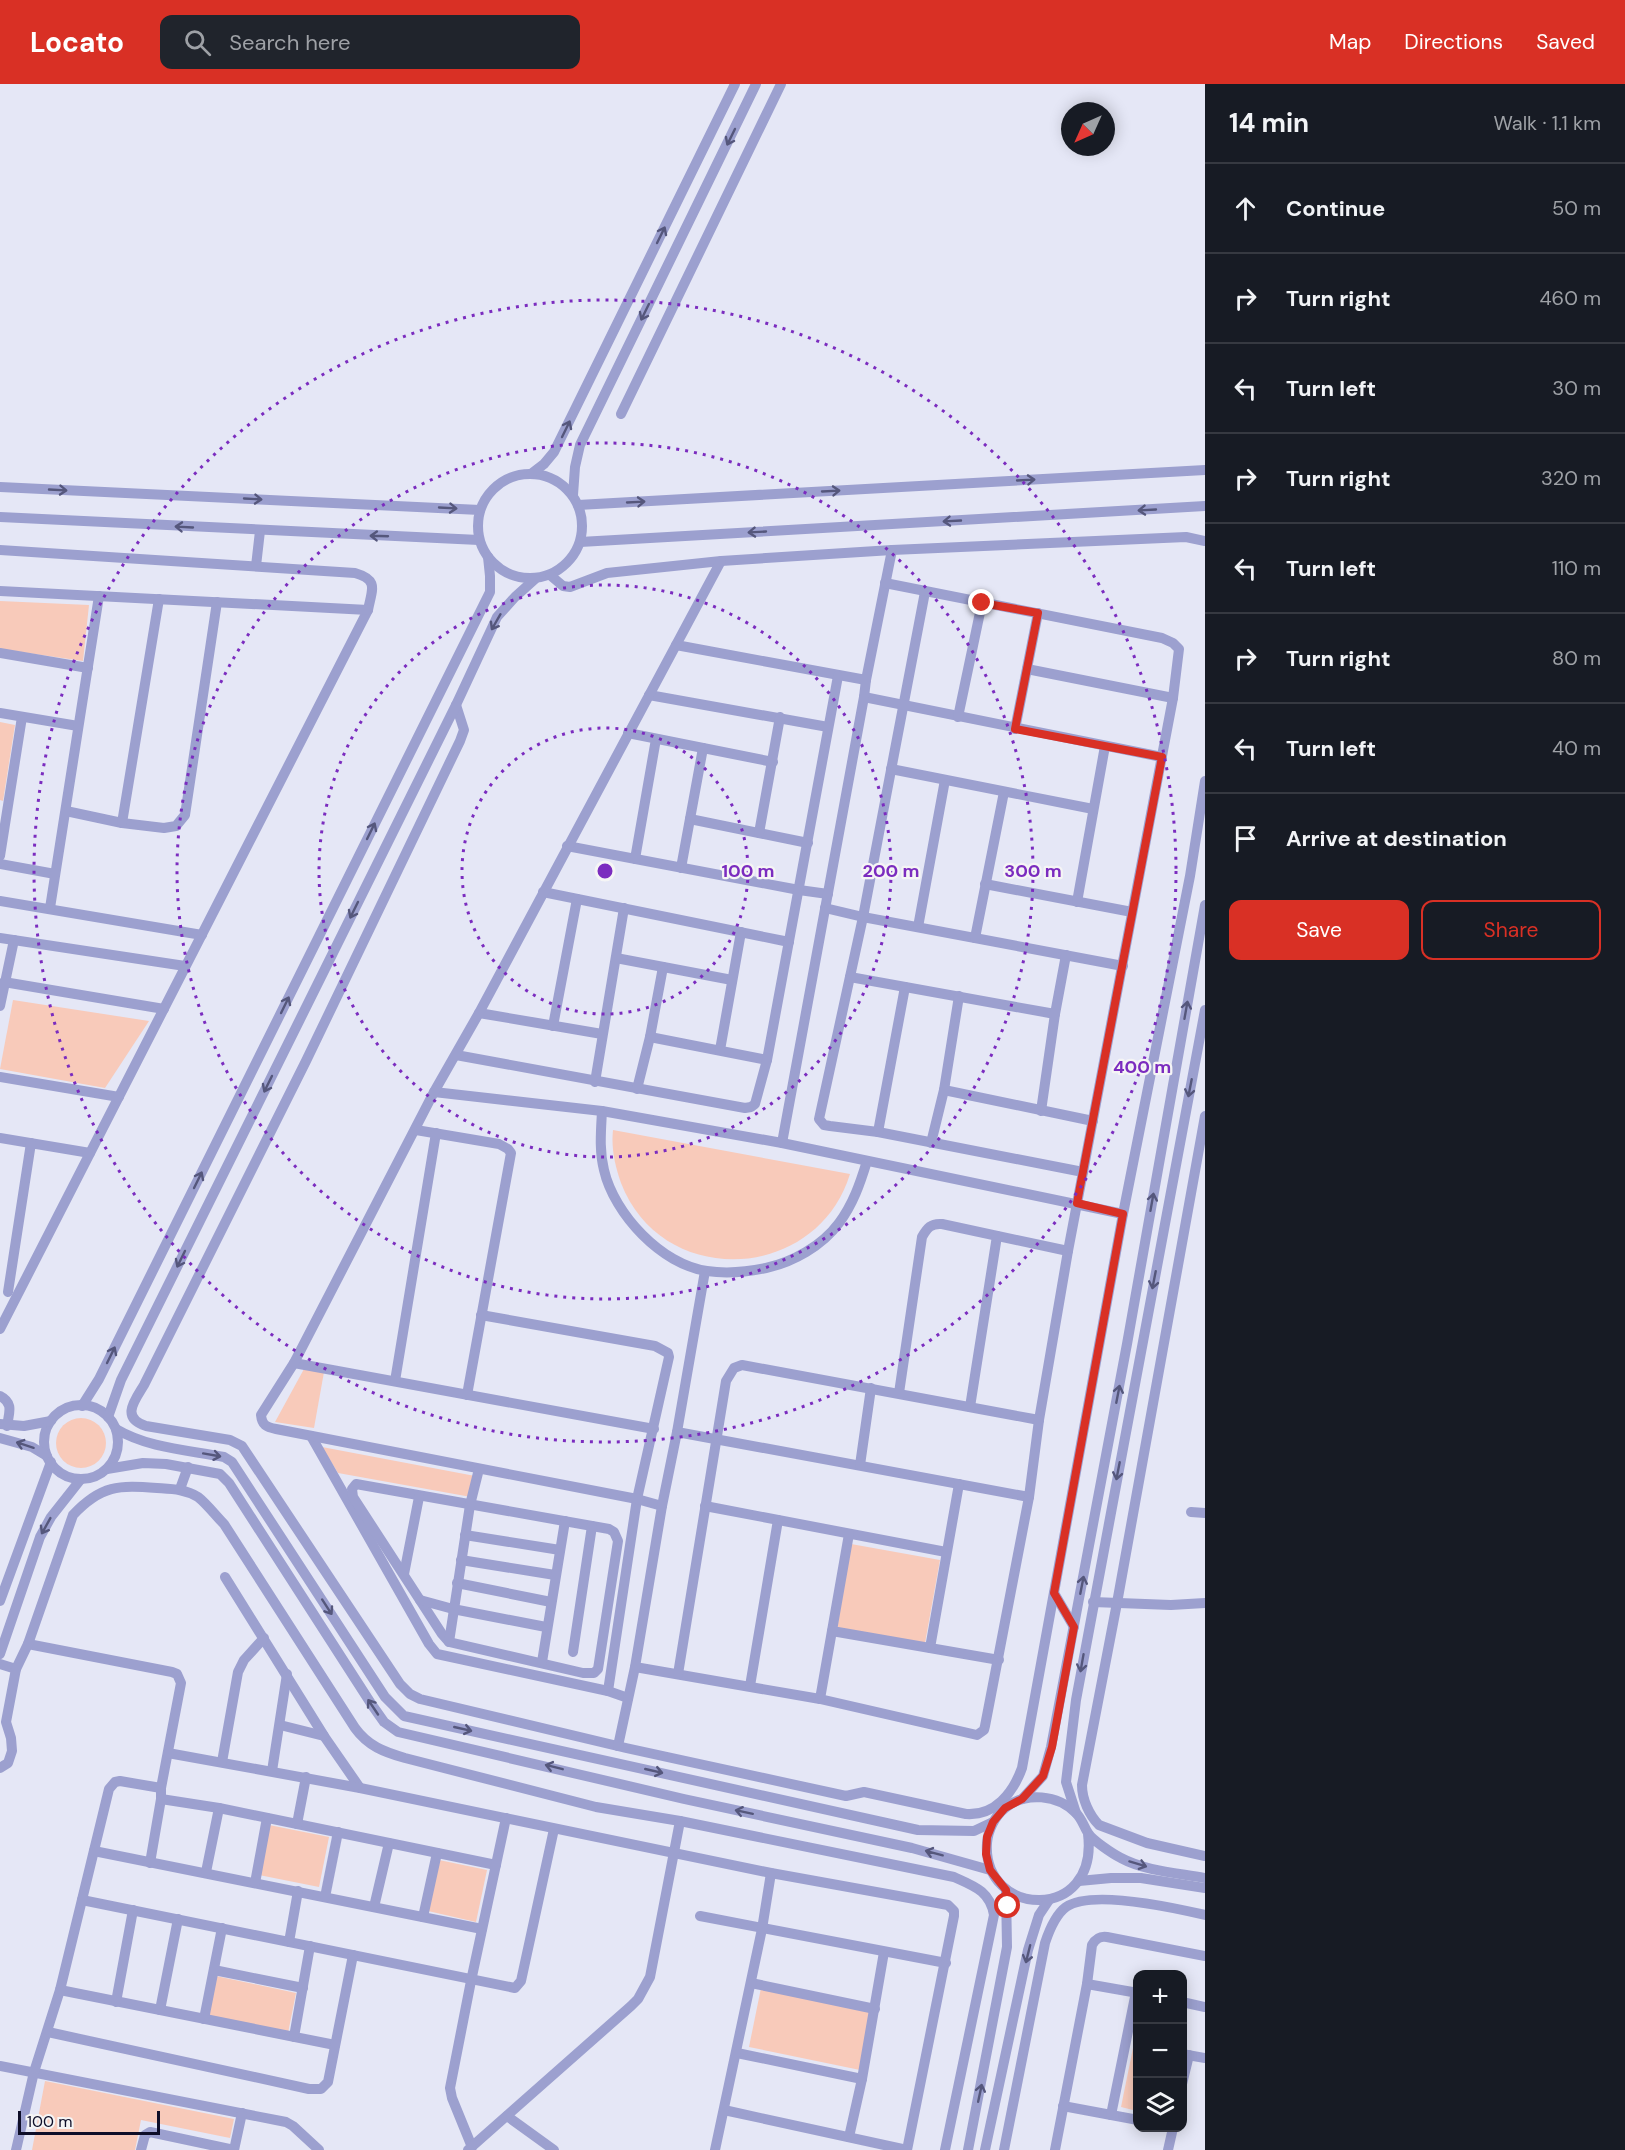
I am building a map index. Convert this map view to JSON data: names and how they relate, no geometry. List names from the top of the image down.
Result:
{
  "scale_bar": "100 m",
  "north": "bottom left",
  "page": {
    "header": "Locato",
    "search": "Search here",
    "nav": ["Map", "Directions", "Saved"],
    "heading": ["14 min", "Walk · 1.1 km"],
    "list": [
      ["Continue", "50 m"],
      ["Turn right", "460 m"],
      ["Turn left", "30 m"],
      ["Turn right", "320 m"],
      ["Turn left", "110 m"],
      ["Turn right", "80 m"],
      ["Turn left", "40 m"],
      "Arrive at destination"
    ],
    "buttons": ["Save", "Share"],
    "map_buttons": ["+", "−"],
    "scale": "100 m"
  },
  "rings": [
    "100 m",
    "200 m",
    "300 m",
    "400 m"
  ]
}
